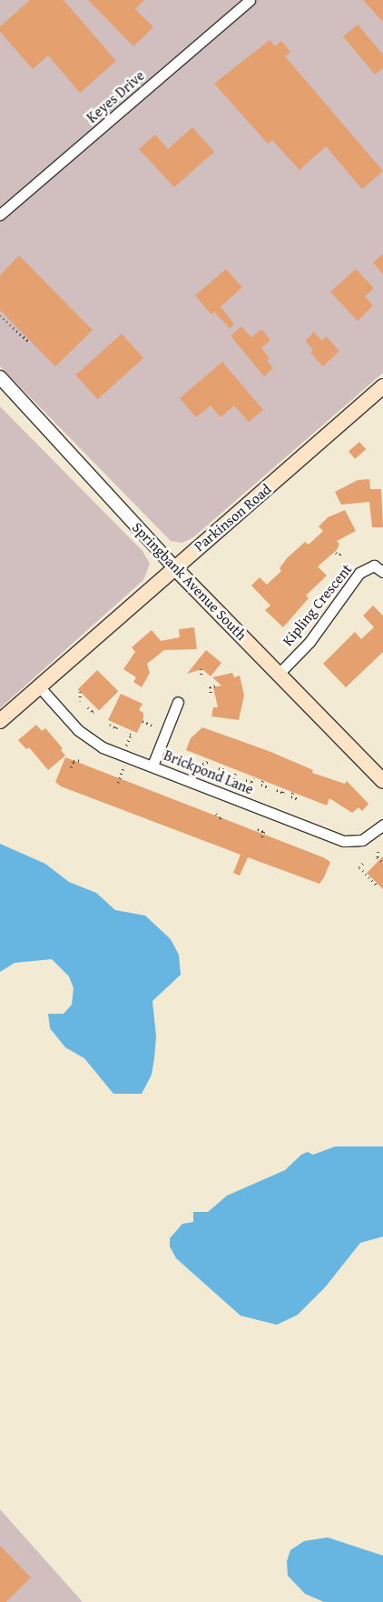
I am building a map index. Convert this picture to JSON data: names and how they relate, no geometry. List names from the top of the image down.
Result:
{
  "streets": {
    "main road": ["Parkinson Road", "Springbank Avenue South"],
    "street": ["Keyes Drive", "Kipling Crescent", "Brickpond Lane"]
  },
  "crossings": [
    ["Parkinson Road", "Springbank Avenue South"],
    ["Parkinson Road", "Brickpond Lane"],
    ["Springbank Avenue South", "Kipling Crescent"]
  ]
}
